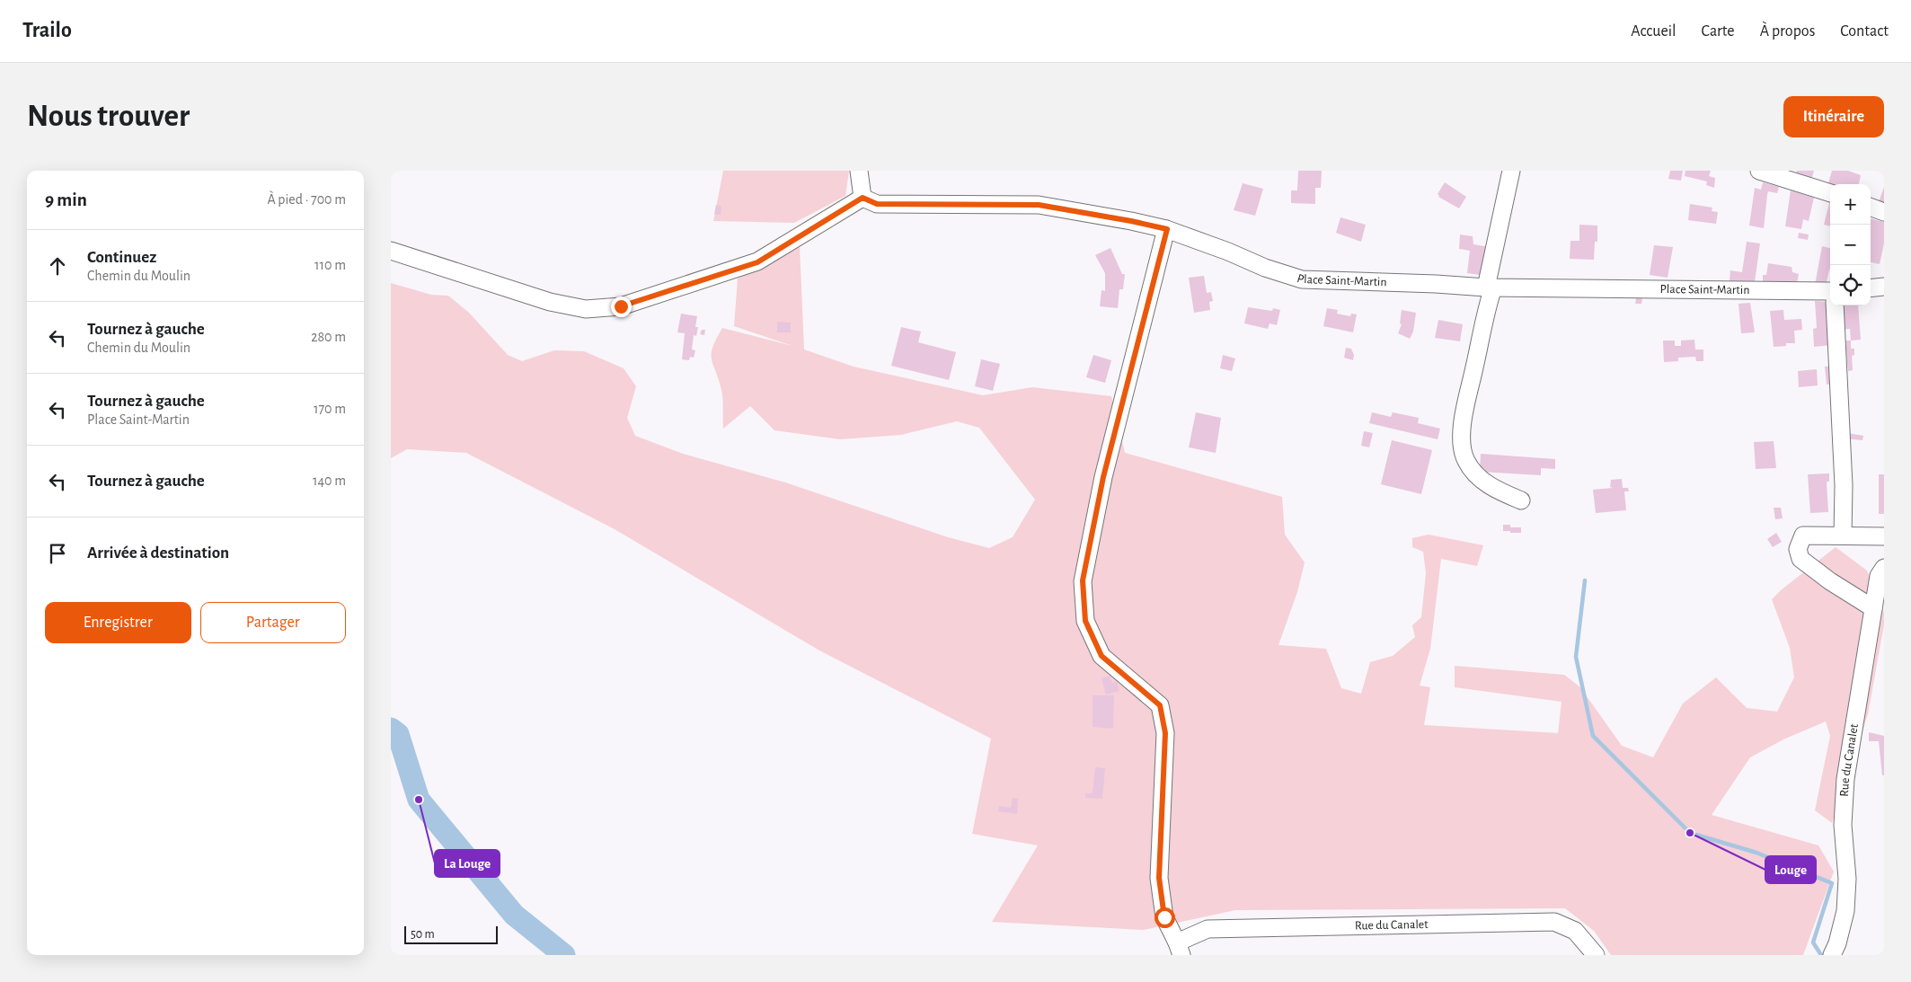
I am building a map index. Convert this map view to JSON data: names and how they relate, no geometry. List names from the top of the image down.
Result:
{
  "streets": {
    "street": ["Place Saint-Martin", "Rue du Canalet"]
  },
  "places": ["La Louge", "Louge"],
  "scale_bar": "50 m",
  "page": {
    "header": "Trailo",
    "nav": [
      "Accueil",
      "Carte",
      "À propos",
      "Contact"
    ],
    "buttons": [
      "Itinéraire",
      ["Enregistrer", "Partager"]
    ],
    "title": "Nous trouver",
    "heading": ["9 min", "À pied · 700 m"],
    "map_buttons": ["+", "−"],
    "list": [
      ["Continuez", "Chemin du Moulin", "110 m"],
      ["Tournez à gauche", "Chemin du Moulin", "280 m"],
      ["Tournez à gauche", "Place Saint-Martin", "170 m"],
      ["Tournez à gauche", "140 m"],
      "Arrivée à destination"
    ],
    "scale": "50 m"
  }
}
